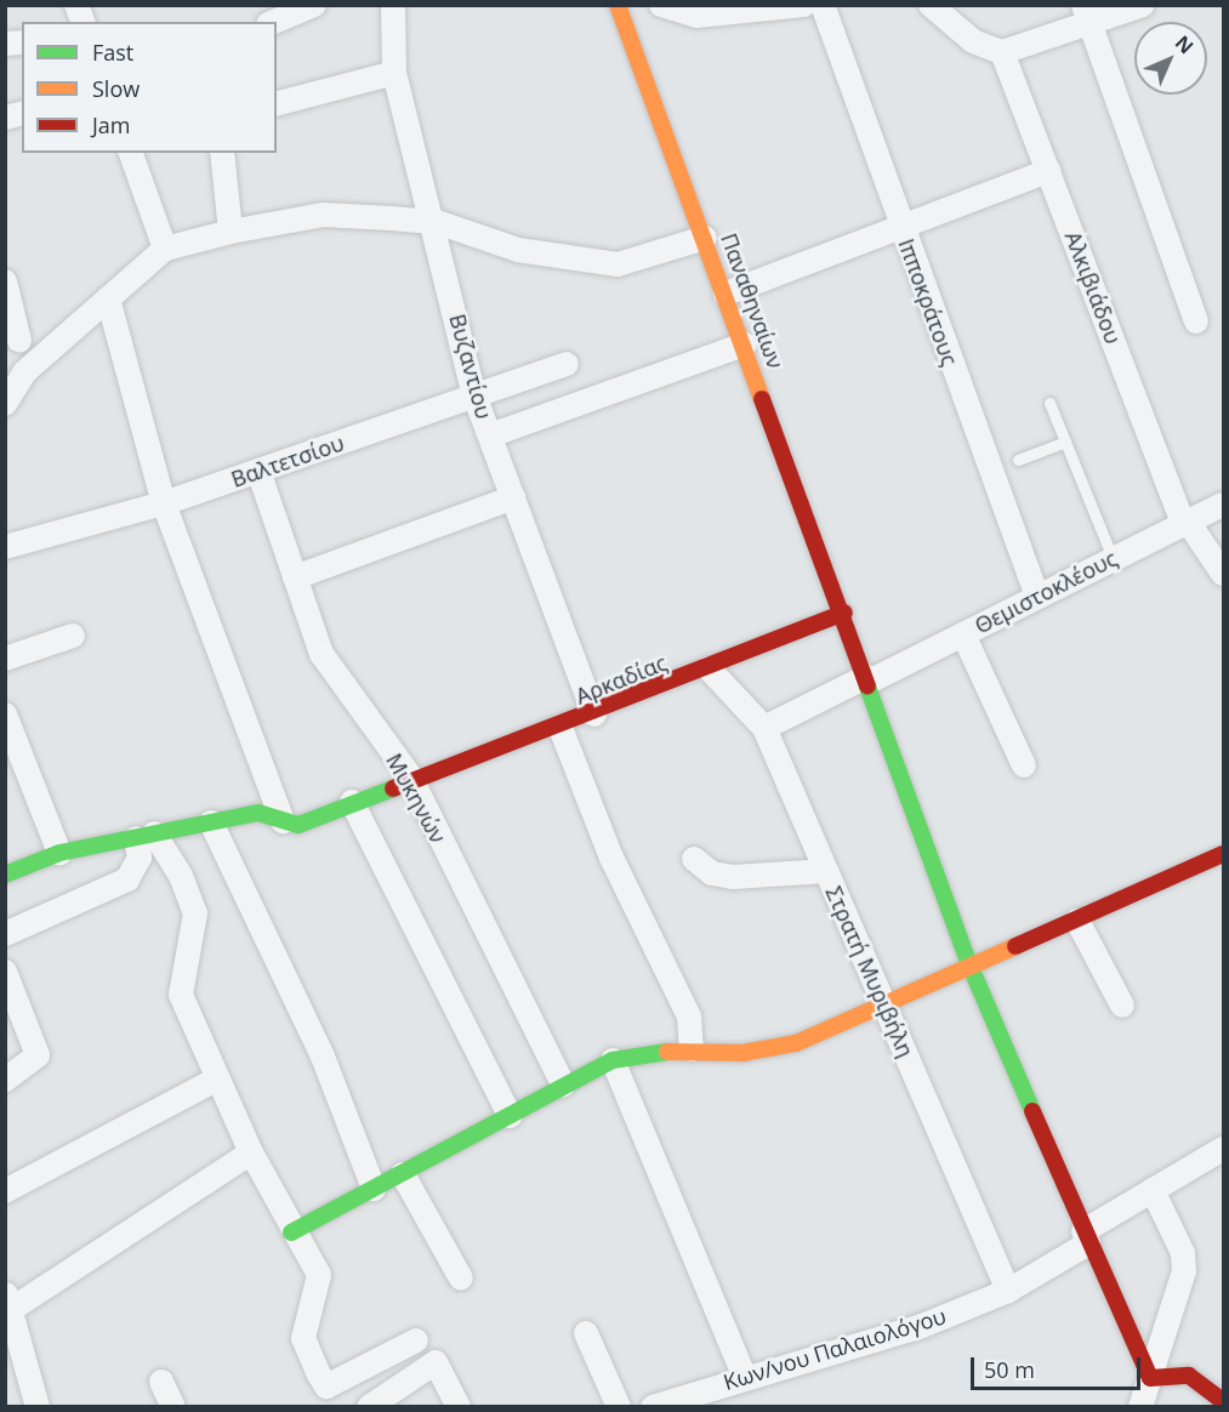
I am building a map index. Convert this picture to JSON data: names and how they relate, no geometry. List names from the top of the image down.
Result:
{
  "streets": {
    "street": [
      "Αλκιβιάδου",
      "Παναθηναίων",
      "Ιπποκράτους",
      "Βυζαντίου",
      "Βαλτετσίου",
      "Θεμιστοκλέους",
      "Αρκαδίας",
      "Μυκηνών",
      "Στρατή Μυριβήλη",
      "Κων/νου Παλαιολόγου"
    ]
  },
  "crossings": [
    ["Αλκιβιάδου", "Θεμιστοκλέους"],
    ["Παναθηναίων", "Θεμιστοκλέους"],
    ["Παναθηναίων", "Αρκαδίας"],
    ["Παναθηναίων", "Κων/νου Παλαιολόγου"],
    ["Ιπποκράτους", "Θεμιστοκλέους"],
    ["Βυζαντίου", "Βαλτετσίου"],
    ["Βυζαντίου", "Αρκαδίας"],
    ["Βαλτετσίου", "Μυκηνών"],
    ["Θεμιστοκλέους", "Στρατή Μυριβήλη"],
    ["Αρκαδίας", "Μυκηνών"],
    ["Αρκαδίας", "Στρατή Μυριβήλη"],
    ["Στρατή Μυριβήλη", "Κων/νου Παλαιολόγου"]
  ],
  "legend": ["Fast", "Slow", "Jam"],
  "scale_bar": "50 m",
  "north": "top right"
}
